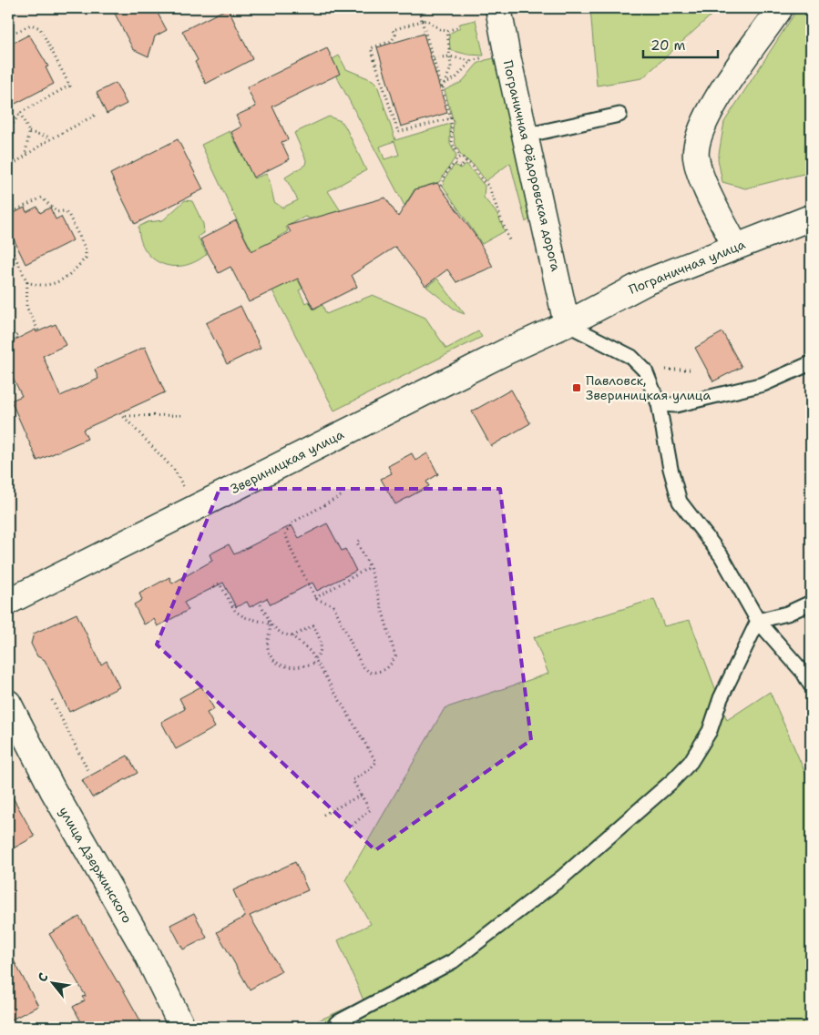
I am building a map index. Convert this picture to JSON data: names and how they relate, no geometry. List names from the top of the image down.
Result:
{
  "streets": {
    "street": [
      "Пограничная Фёдоровская дорога",
      "Пограничная улица",
      "Звериницкая улица",
      "улица Дзержинского"
    ]
  },
  "crossings": [
    ["Пограничная Фёдоровская дорога", "Пограничная улица"],
    ["Пограничная Фёдоровская дорога", "Звериницкая улица"],
    ["Пограничная улица", "Звериницкая улица"]
  ],
  "places": {
    "transit": ["Павловск, Звериницкая улица"]
  },
  "scale_bar": "20 m",
  "north": "top left"
}
